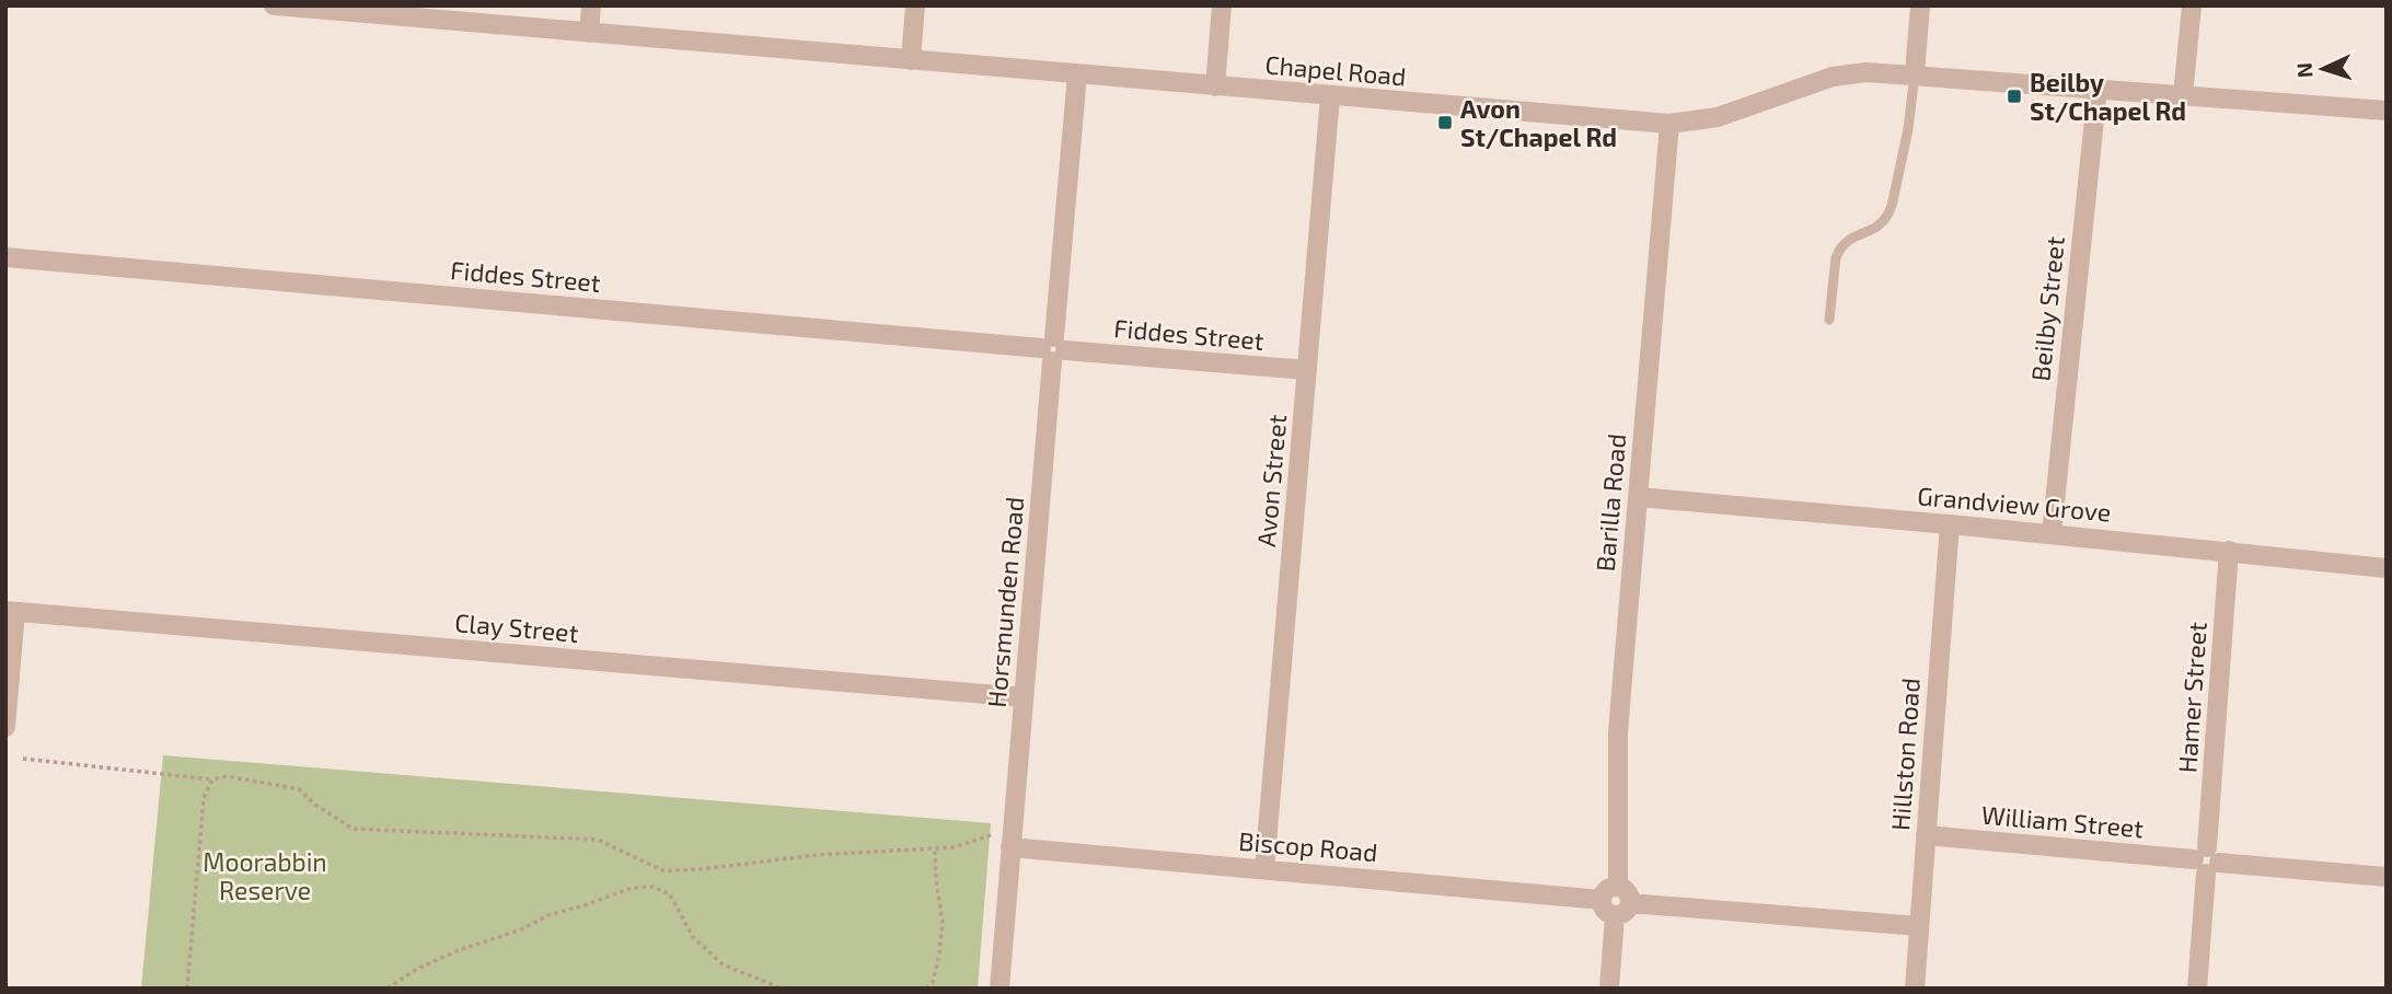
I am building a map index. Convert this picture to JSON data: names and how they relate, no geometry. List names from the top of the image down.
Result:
{
  "streets": {
    "street": [
      "Chapel Road",
      "Fiddes Street",
      "Beilby Street",
      "Avon Street",
      "Barilla Road",
      "Grandview Grove",
      "Horsmunden Road",
      "Clay Street",
      "Hamer Street",
      "Hillston Road",
      "William Street",
      "Biscop Road"
    ]
  },
  "crossings": [
    ["Chapel Road", "Beilby Street"],
    ["Chapel Road", "Avon Street"],
    ["Chapel Road", "Barilla Road"],
    ["Chapel Road", "Horsmunden Road"],
    ["Fiddes Street", "Avon Street"],
    ["Fiddes Street", "Horsmunden Road"],
    ["Beilby Street", "Grandview Grove"],
    ["Avon Street", "Biscop Road"],
    ["Barilla Road", "Grandview Grove"],
    ["Barilla Road", "Biscop Road"],
    ["Grandview Grove", "Hamer Street"],
    ["Grandview Grove", "Hillston Road"],
    ["Horsmunden Road", "Clay Street"],
    ["Horsmunden Road", "Biscop Road"],
    ["Hamer Street", "William Street"],
    ["Hillston Road", "William Street"]
  ],
  "parks": ["Moorabbin Reserve"],
  "places": {
    "transit": ["Beilby St/Chapel Rd", "Avon St/Chapel Rd"]
  },
  "north": "left"
}
